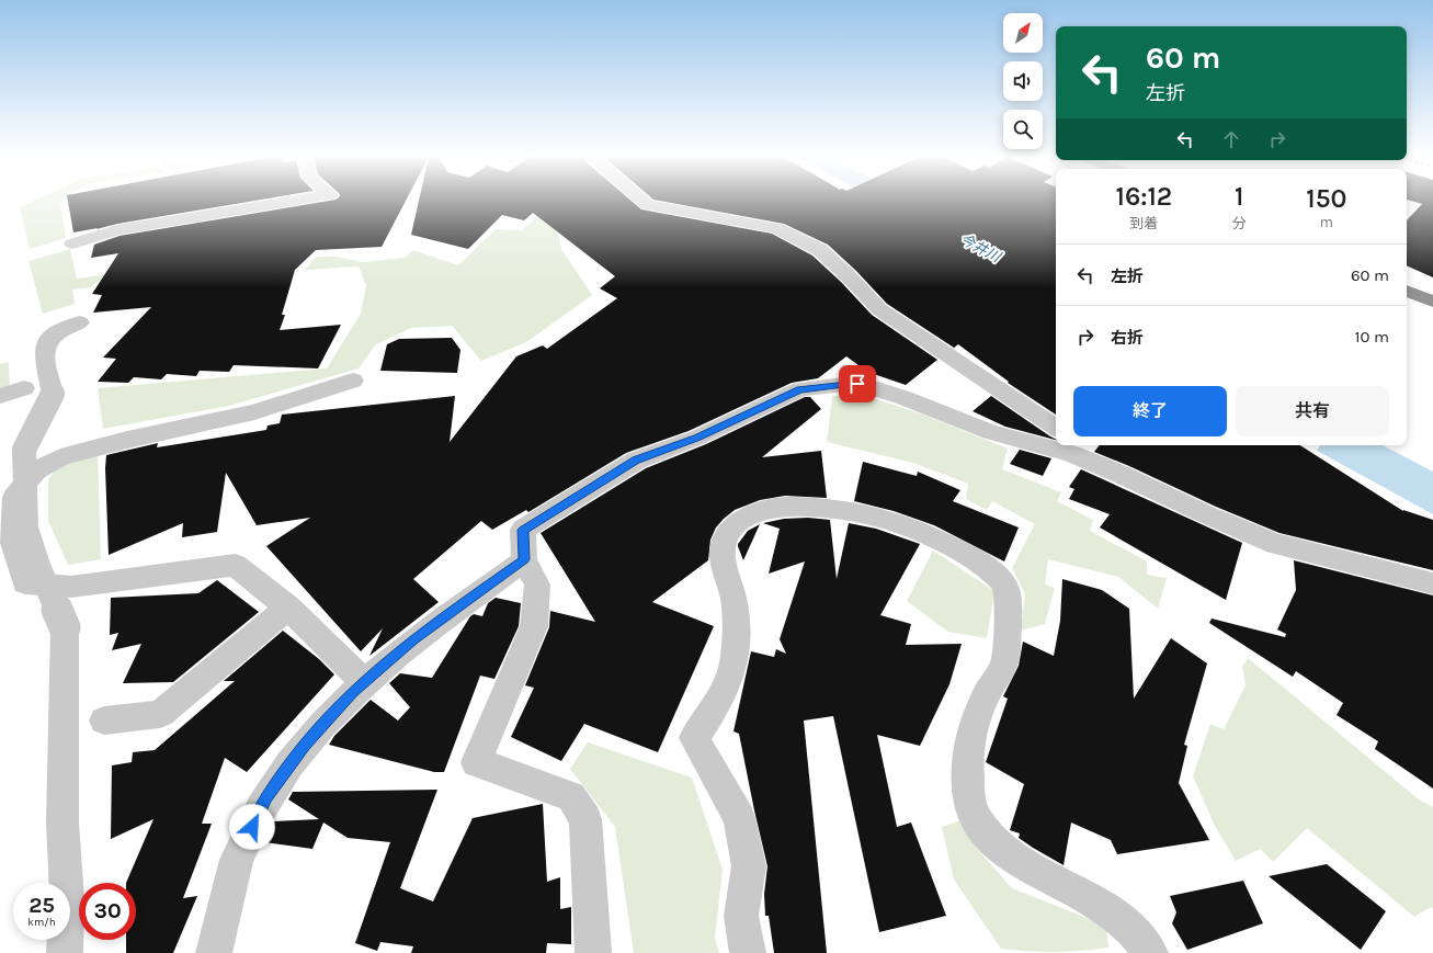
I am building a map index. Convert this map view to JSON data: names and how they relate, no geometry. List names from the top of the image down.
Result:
{
  "water": ["今井川"],
  "north": "top right",
  "page": {
    "turn": ["60 m", "左折"],
    "eta": [
      "16:12",
      "到着",
      "1",
      "分",
      "150",
      "m"
    ],
    "list": [
      {
        "name": "左折",
        "value": "60 m"
      },
      {
        "name": "右折",
        "value": "10 m"
      }
    ],
    "buttons": ["終了", "共有"],
    "speed": "25 km/h",
    "limit": "30"
  }
}
